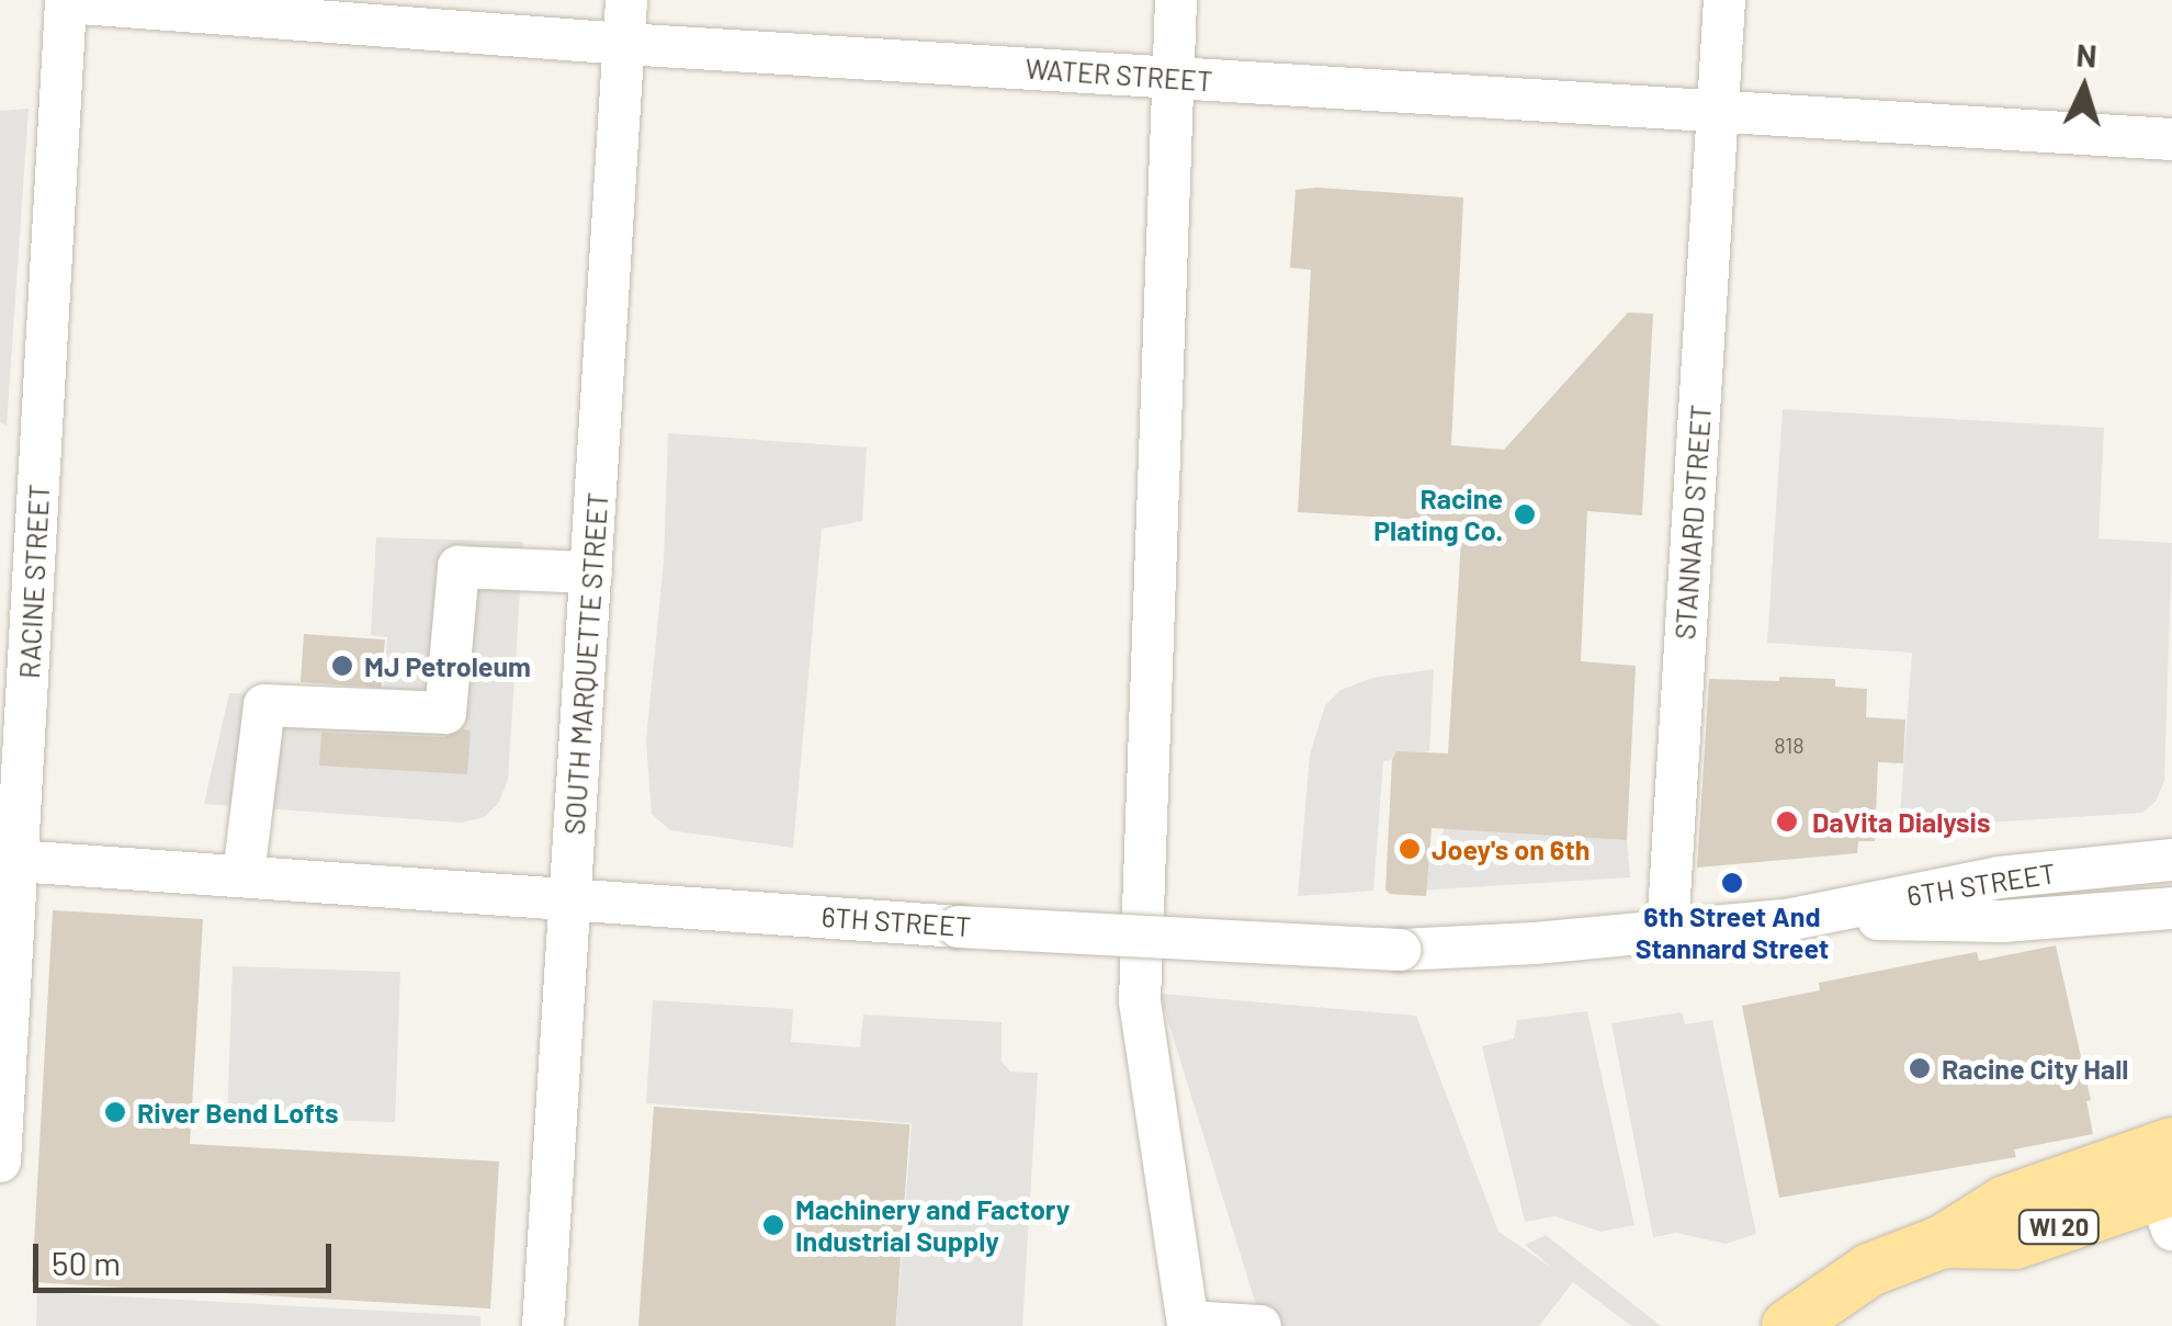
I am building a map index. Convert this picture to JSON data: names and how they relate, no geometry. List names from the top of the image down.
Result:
{
  "streets": {
    "main road": ["WI 20"],
    "street": [
      "WATER STREET",
      "STANNARD STREET",
      "RACINE STREET",
      "SOUTH MARQUETTE STREET",
      "6TH STREET"
    ]
  },
  "crossings": [
    ["WATER STREET", "STANNARD STREET"],
    ["WATER STREET", "RACINE STREET"],
    ["WATER STREET", "SOUTH MARQUETTE STREET"],
    ["STANNARD STREET", "6TH STREET"],
    ["RACINE STREET", "6TH STREET"],
    ["SOUTH MARQUETTE STREET", "6TH STREET"]
  ],
  "places": [
    "Racine Plating Co.",
    "MJ Petroleum",
    "DaVita Dialysis",
    "Joey's on 6th",
    "6th Street And Stannard Street",
    "Racine City Hall",
    "River Bend Lofts",
    "Machinery and Factory Industrial Supply"
  ],
  "house_numbers": ["818"],
  "scale_bar": "50 m",
  "north": "top"
}
